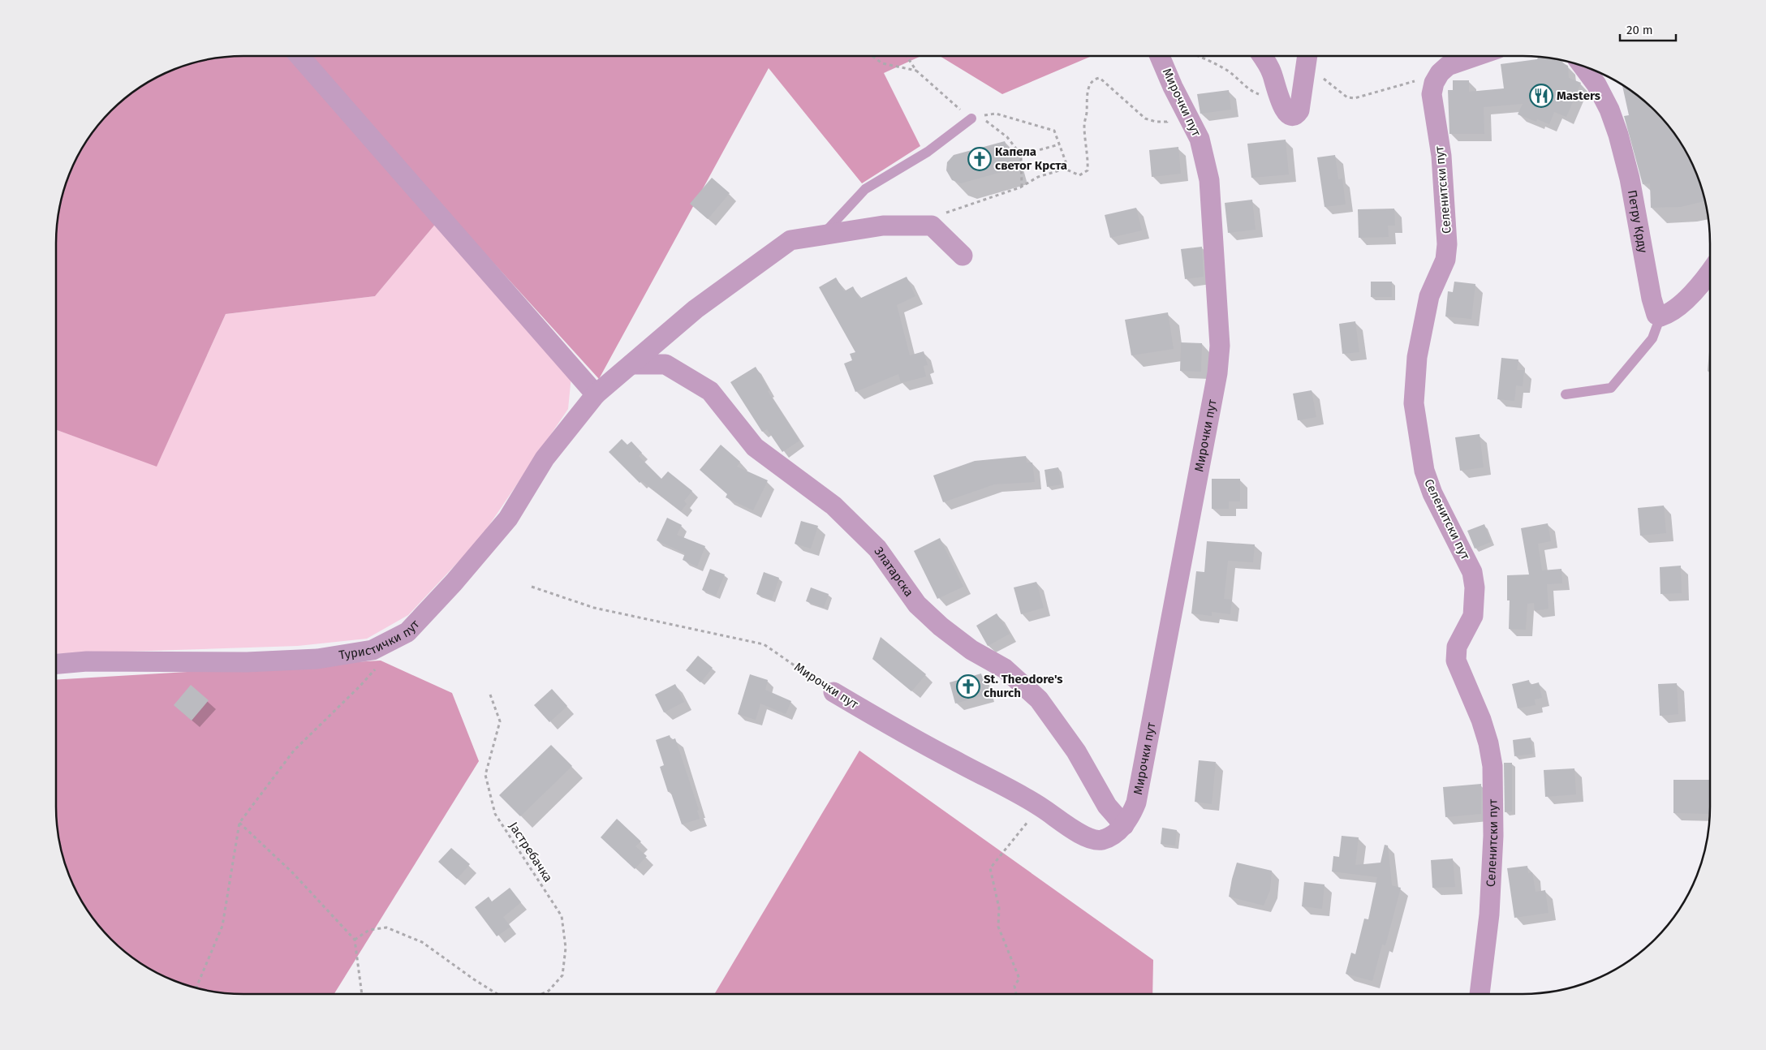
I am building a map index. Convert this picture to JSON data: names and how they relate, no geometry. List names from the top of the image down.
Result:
{
  "streets": {
    "street": [
      "Мирочки пут",
      "Селенитски пут",
      "Петру Крду",
      "Златарска",
      "Туристички пут"
    ],
    "path": ["Јастребачка"]
  },
  "crossings": [
    ["Мирочки пут", "Златарска"],
    ["Златарска", "Туристички пут"]
  ],
  "places": {
    "restaurant": ["Masters"],
    "church": ["Капела светог Крста", "St. Theodore's church"]
  },
  "scale_bar": "20 m"
}
